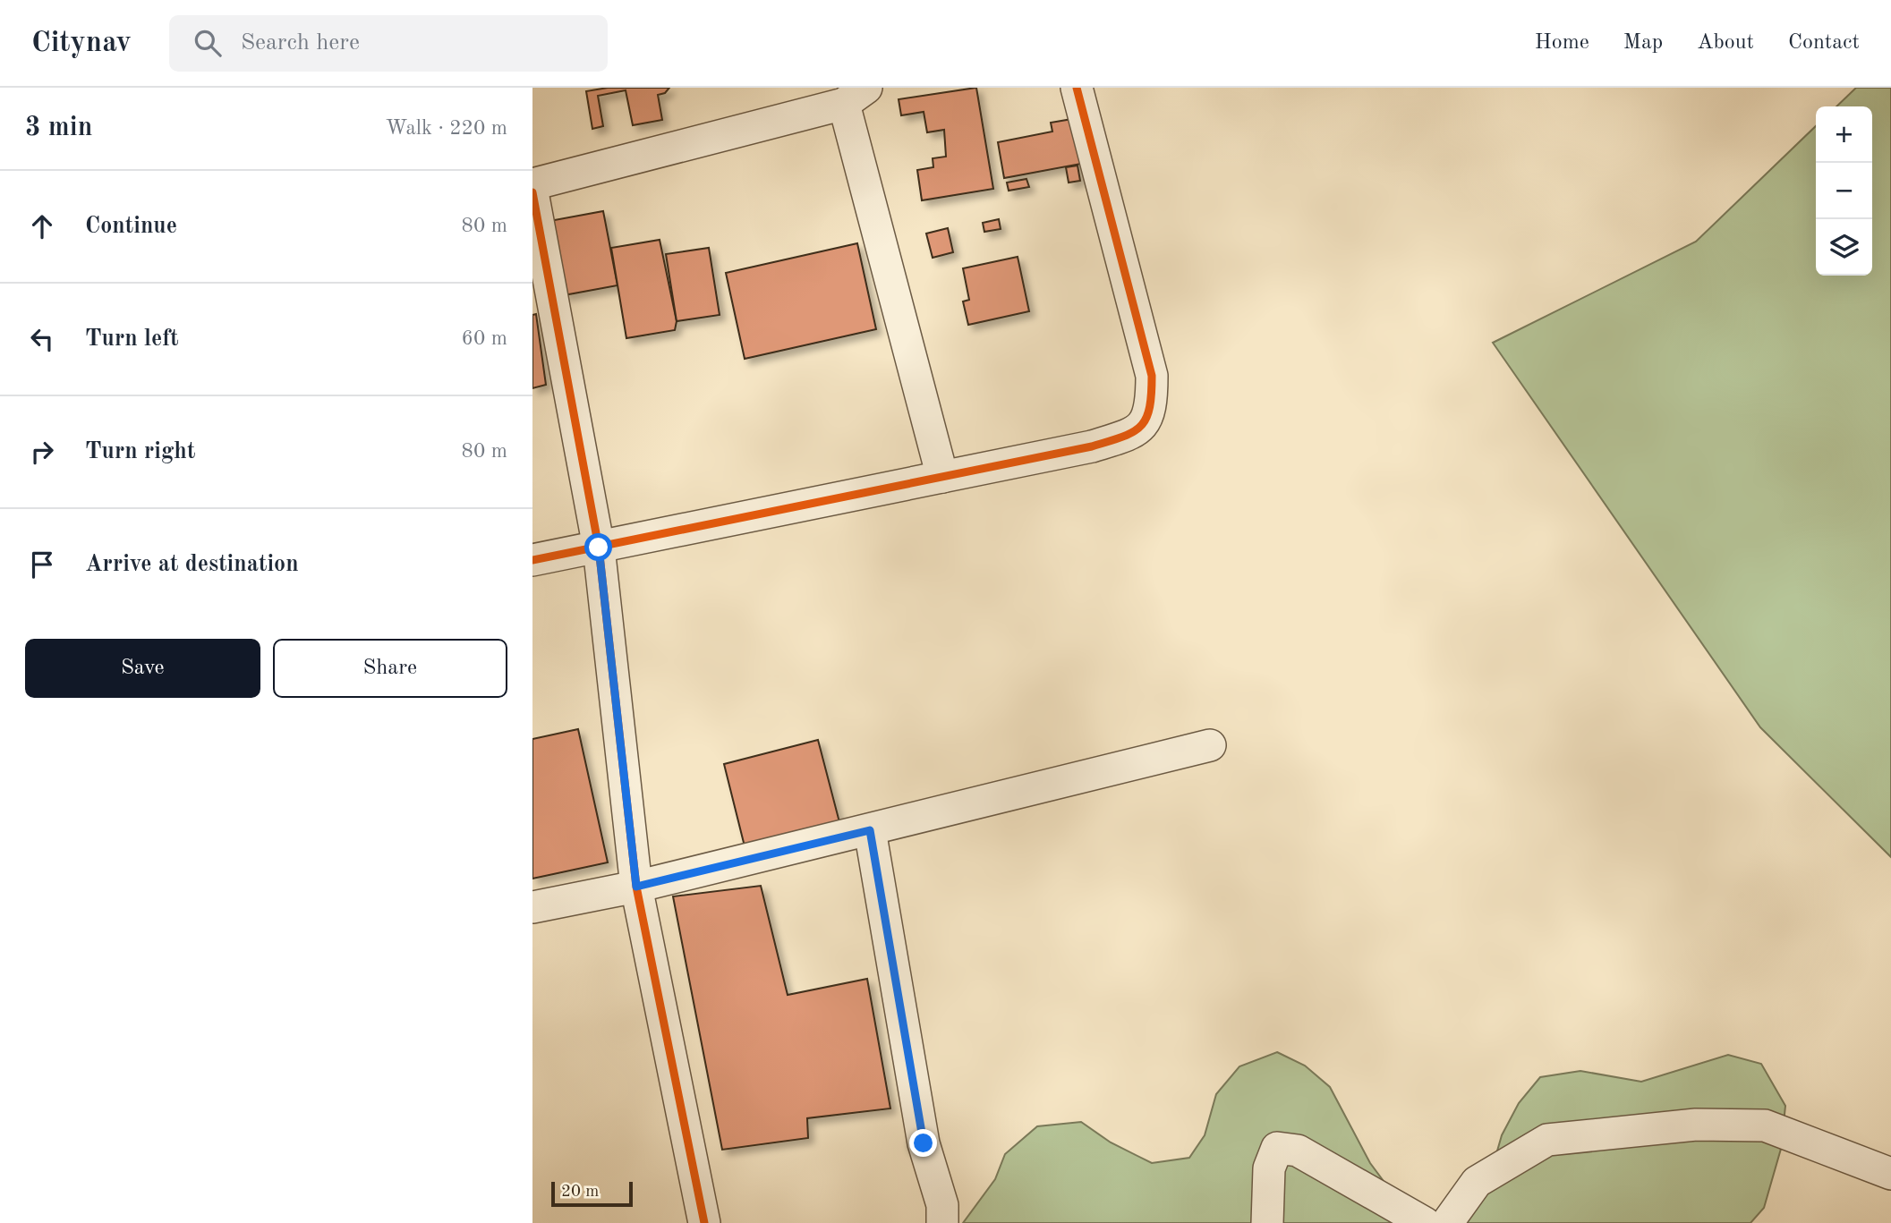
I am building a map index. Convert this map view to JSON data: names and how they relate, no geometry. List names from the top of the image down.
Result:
{
  "scale_bar": "20 m",
  "page": {
    "header": "Citynav",
    "search": "Search here",
    "nav": [
      "Home",
      "Map",
      "About",
      "Contact"
    ],
    "heading": ["3 min", "Walk · 220 m"],
    "map_buttons": ["+", "−"],
    "list": [
      ["Continue", "80 m"],
      ["Turn left", "60 m"],
      ["Turn right", "80 m"],
      "Arrive at destination"
    ],
    "buttons": ["Save", "Share"],
    "scale": "20 m"
  }
}
